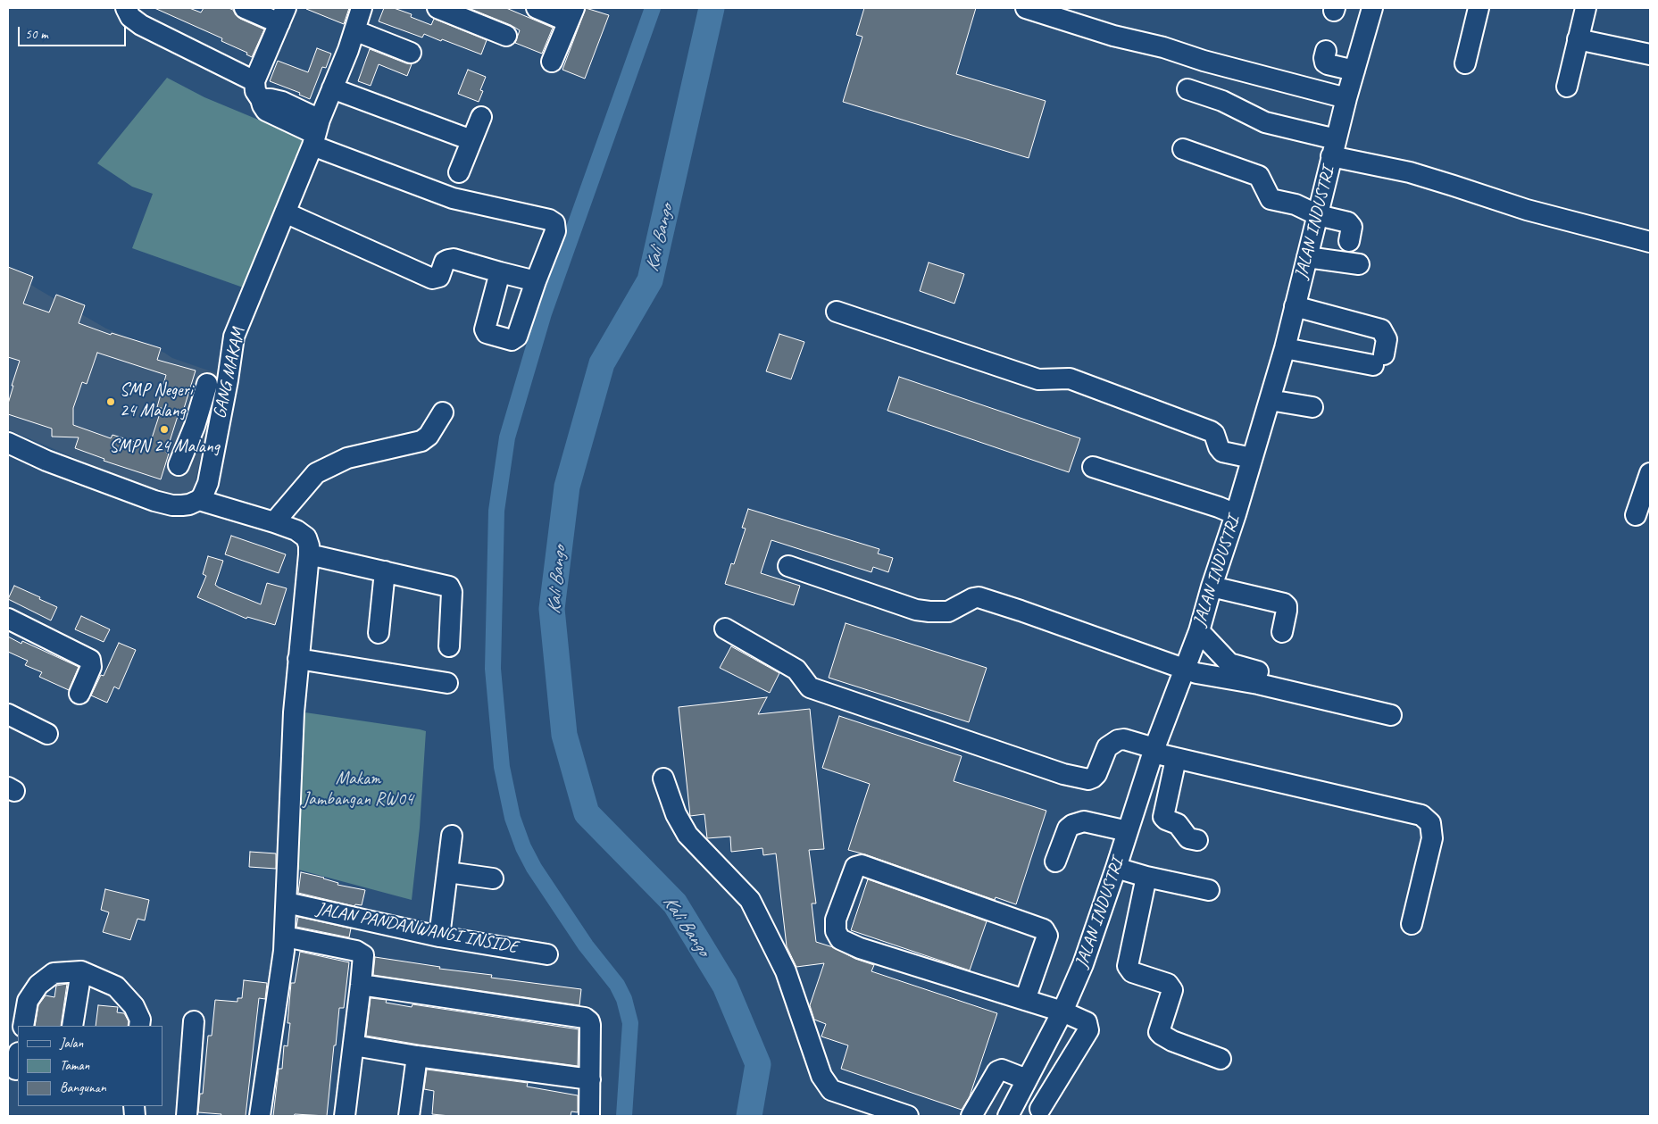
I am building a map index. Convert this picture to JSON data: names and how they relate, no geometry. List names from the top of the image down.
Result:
{
  "streets": {
    "street": ["JALAN INDUSTRI", "GANG MAKAM", "JALAN PANDANWANGI INSIDE"]
  },
  "water": ["Kali Bango"],
  "parks": ["Makam Jambangan RW04"],
  "places": ["SMP Negeri 24 Malang", "SMPN 24 Malang"],
  "legend": ["Jalan", "Taman", "Bangunan"],
  "scale_bar": "50 m"
}
